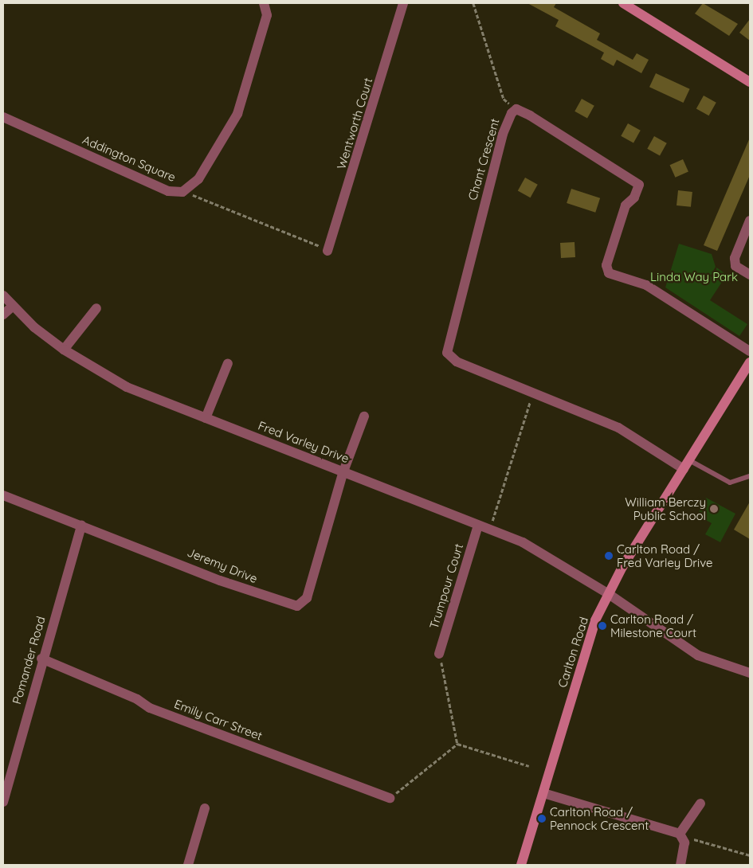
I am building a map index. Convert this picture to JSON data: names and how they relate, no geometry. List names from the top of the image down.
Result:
{
  "streets": {
    "main road": ["Carlton Road"],
    "street": [
      "Wentworth Court",
      "Addington Square",
      "Chant Crescent",
      "Fred Varley Drive",
      "Jeremy Drive",
      "Trumpour Court",
      "Pomander Road",
      "Emily Carr Street"
    ]
  },
  "crossings": [
    ["Chant Crescent", "Carlton Road"],
    ["Fred Varley Drive", "Jeremy Drive"],
    ["Fred Varley Drive", "Trumpour Court"],
    ["Fred Varley Drive", "Carlton Road"],
    ["Jeremy Drive", "Pomander Road"],
    ["Pomander Road", "Emily Carr Street"]
  ],
  "parks": ["Linda Way Park"],
  "places": [
    "William Berczy Public School",
    "Carlton Road / Fred Varley Drive",
    "Carlton Road / Milestone Court",
    "Carlton Road / Pennock Crescent"
  ]
}
